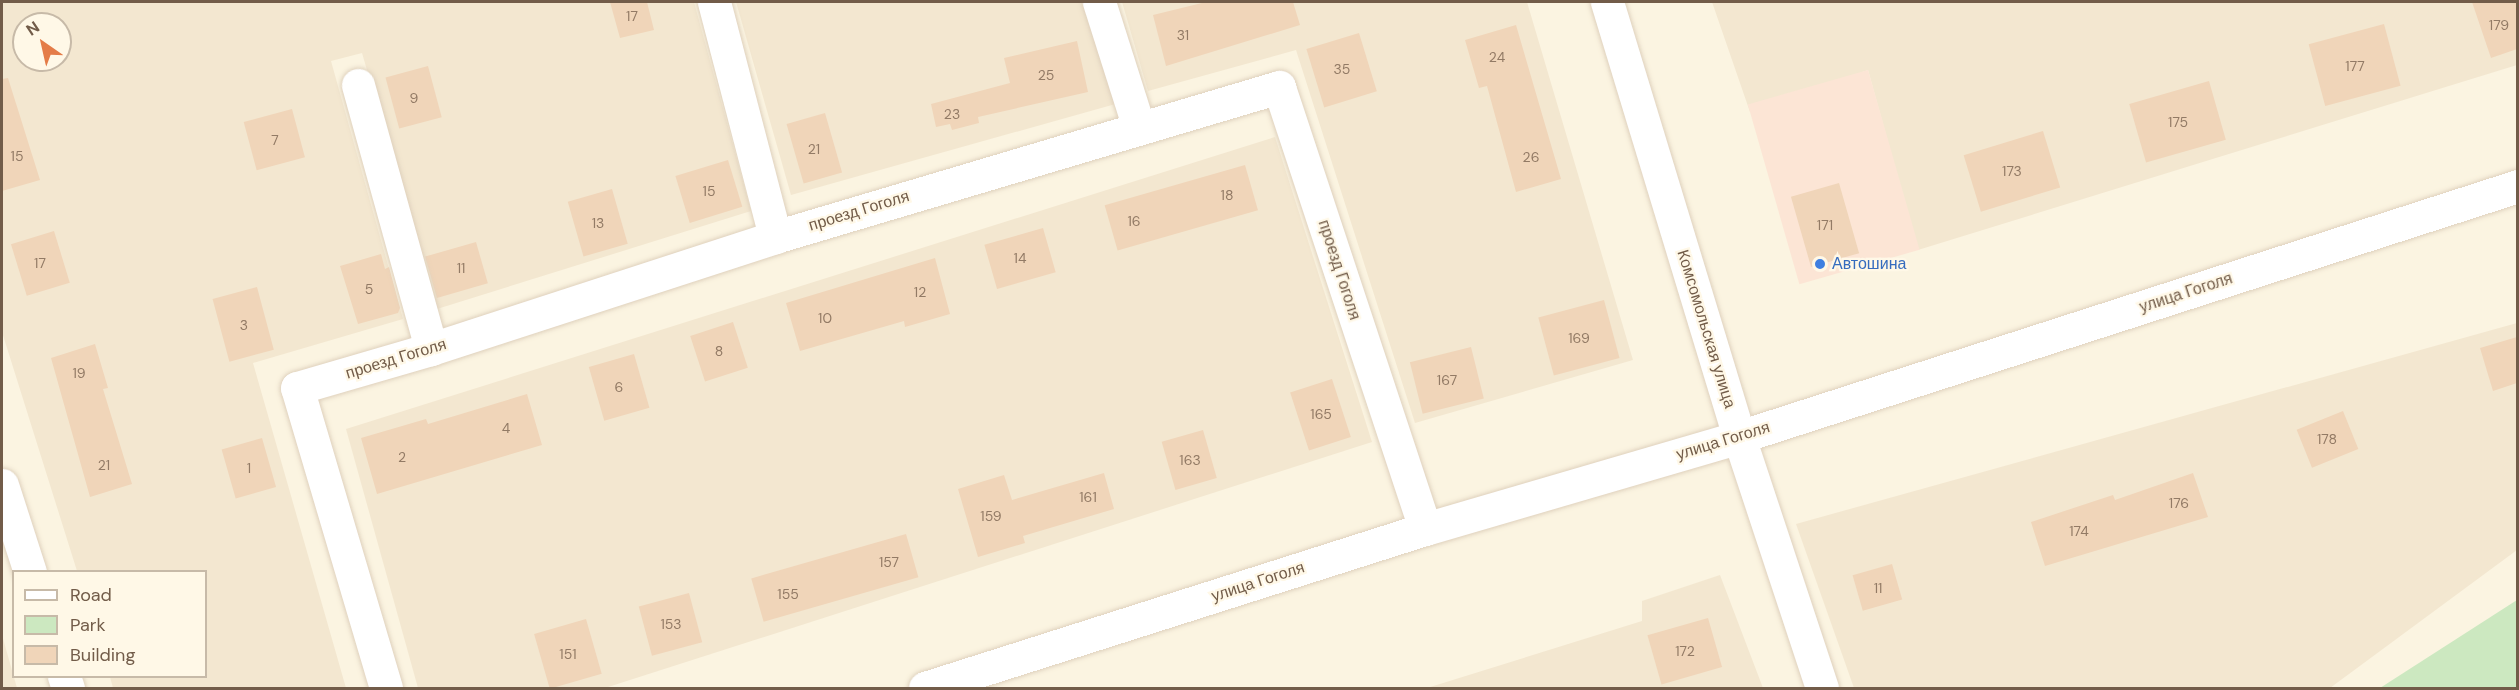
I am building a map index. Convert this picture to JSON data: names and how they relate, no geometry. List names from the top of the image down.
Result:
{
  "streets": {
    "street": ["проезд Гоголя", "улица Гоголя", "Комсомольская улица"]
  },
  "crossings": [
    ["проезд Гоголя", "улица Гоголя"],
    ["улица Гоголя", "Комсомольская улица"]
  ],
  "places": ["Автошина"],
  "house_numbers": [
    "17",
    "179",
    "31",
    "24",
    "177",
    "35",
    "25",
    "9",
    "23",
    "175",
    "7",
    "21",
    "15",
    "26",
    "173",
    "15",
    "18",
    "16",
    "13",
    "171",
    "14",
    "17",
    "11",
    "5",
    "12",
    "10",
    "3",
    "169",
    "8",
    "19",
    "167",
    "6",
    "165",
    "4",
    "178",
    "2",
    "163",
    "21",
    "1",
    "161",
    "176",
    "159",
    "174",
    "157",
    "11",
    "155",
    "153",
    "172",
    "151"
  ],
  "legend": ["Road", "Park", "Building"],
  "north": "top left"
}
